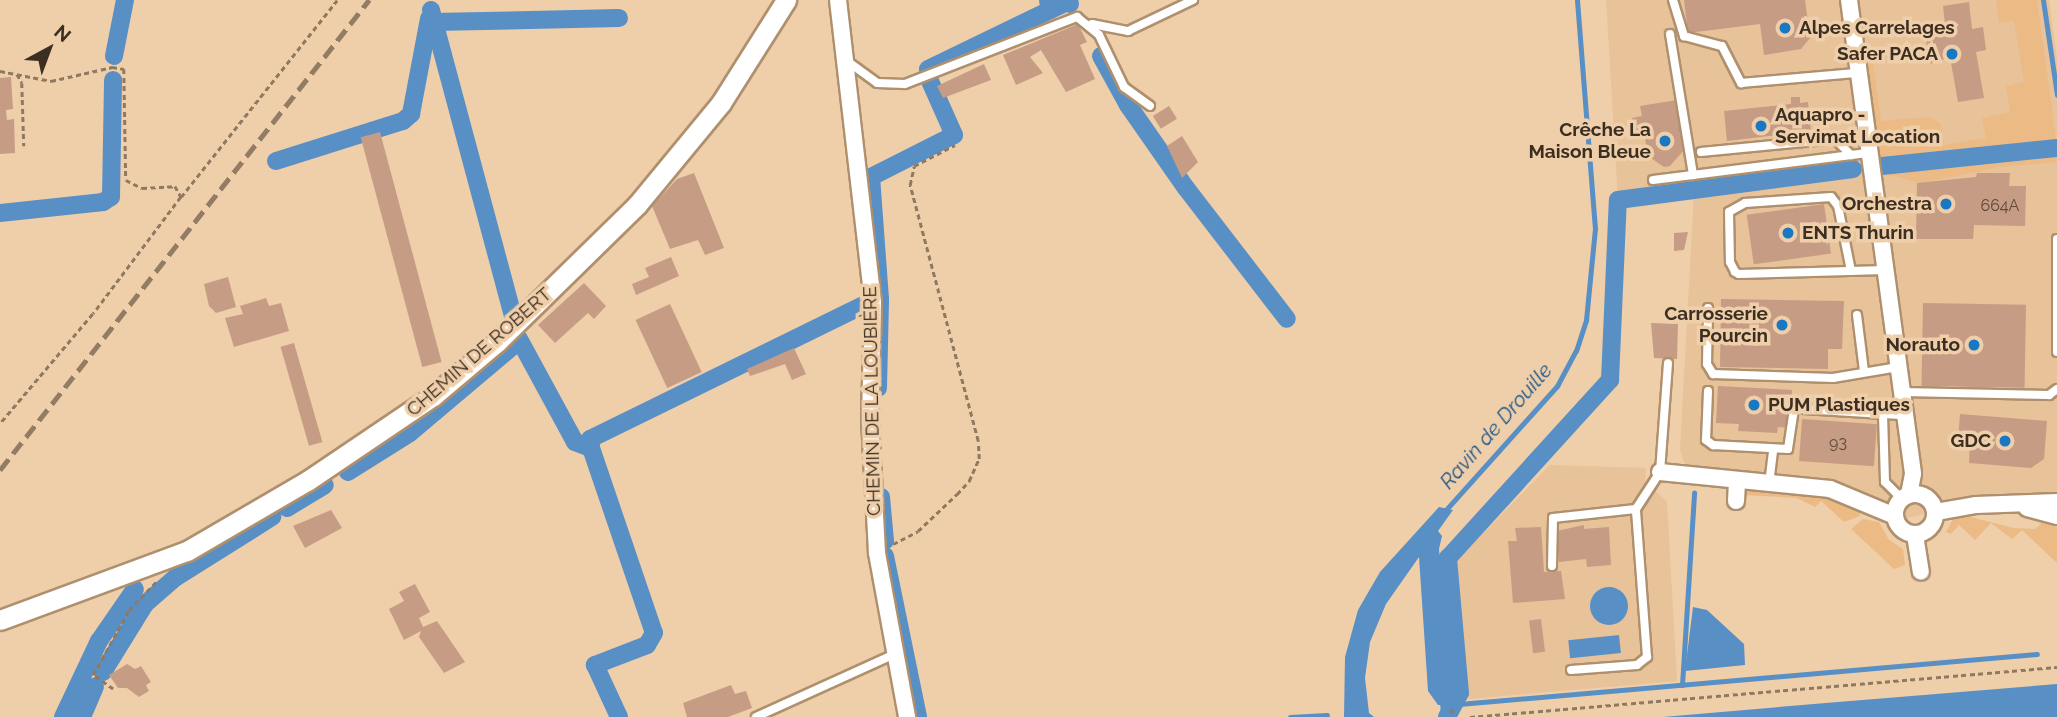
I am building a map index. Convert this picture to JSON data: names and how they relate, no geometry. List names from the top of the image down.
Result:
{
  "streets": {
    "street": ["CHEMIN DE ROBERT", "CHEMIN DE LA LOUBIÈRE"]
  },
  "water": ["Ravin de Drouille"],
  "places": [
    "Alpes Carrelages",
    "Safer PACA",
    "Aquapro - Servimat Location",
    "Crêche La Maison Bleue",
    "Orchestra",
    "ENTS Thurin",
    "Carrosserie Pourcin",
    "Norauto",
    "PUM Plastiques",
    "GDC"
  ],
  "house_numbers": ["664A", "93"],
  "north": "top right"
}
